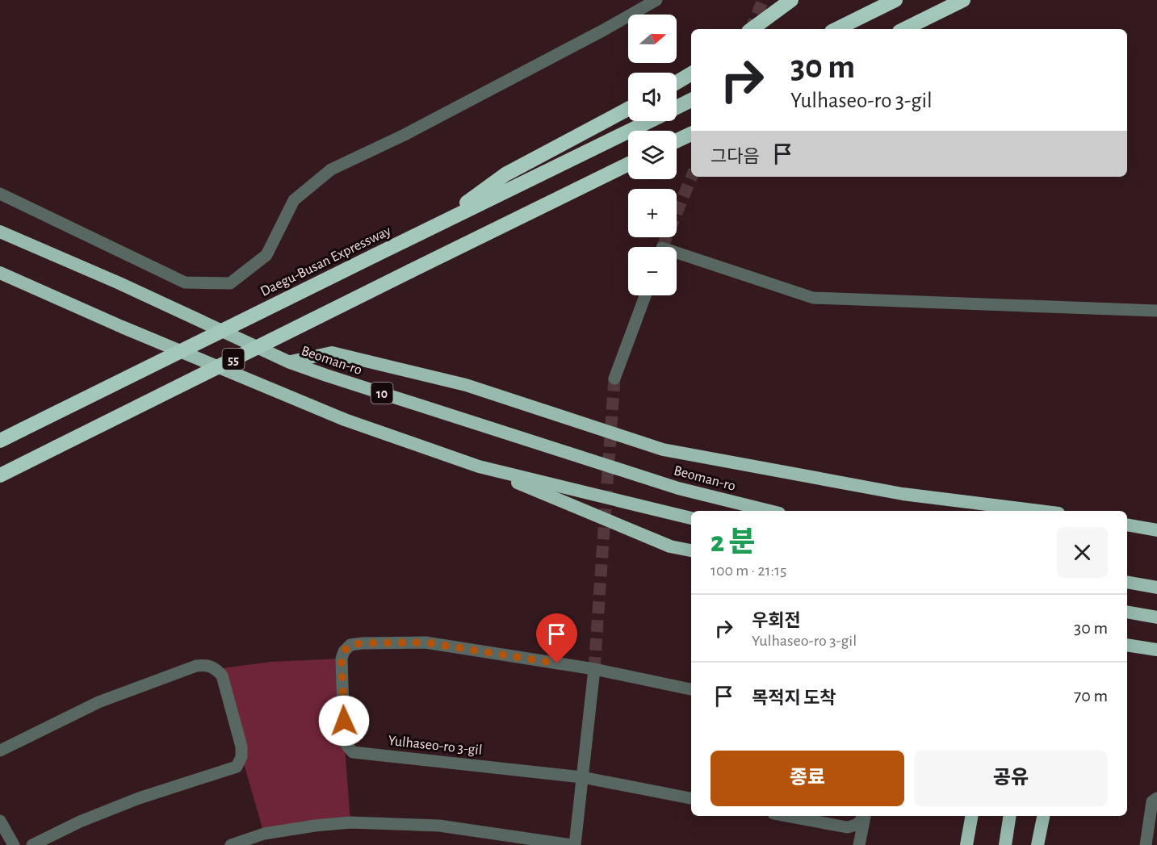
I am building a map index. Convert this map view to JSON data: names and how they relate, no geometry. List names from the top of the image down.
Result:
{
  "streets": {
    "highway": [
      "Daegu-Busan Expressway",
      "55",
      "Beoman-ro",
      "10"
    ],
    "street": ["Yulhaseo-ro 3-gil"]
  },
  "north": "right",
  "page": {
    "map_buttons": ["+", "−"],
    "turn": ["30 m", "Yulhaseo-ro 3-gil"],
    "then": "그다음",
    "heading": ["2 분", "100 m · 21:15"],
    "list": [
      {
        "name": "우회전",
        "note": "Yulhaseo-ro 3-gil",
        "value": "30 m"
      },
      {
        "name": "목적지 도착",
        "value": "70 m"
      }
    ],
    "buttons": ["종료", "공유"]
  }
}
